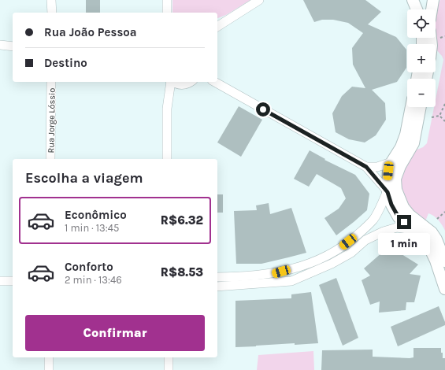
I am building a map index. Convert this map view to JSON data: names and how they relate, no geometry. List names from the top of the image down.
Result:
{
  "streets": {
    "street": ["Rua Jorge Lóssio"]
  },
  "page": {
    "map_buttons": ["+", "−"],
    "banner": ["Rua João Pessoa", "Destino"],
    "heading": "Escolha a viagem",
    "list": [
      {
        "name": "Econômico",
        "note": "1 min · 13:45",
        "value": "R$6.32"
      },
      {
        "name": "Conforto",
        "note": "2 min · 13:46",
        "value": "R$8.53"
      }
    ],
    "bubble": "1 min",
    "buttons": "Confirmar"
  }
}
